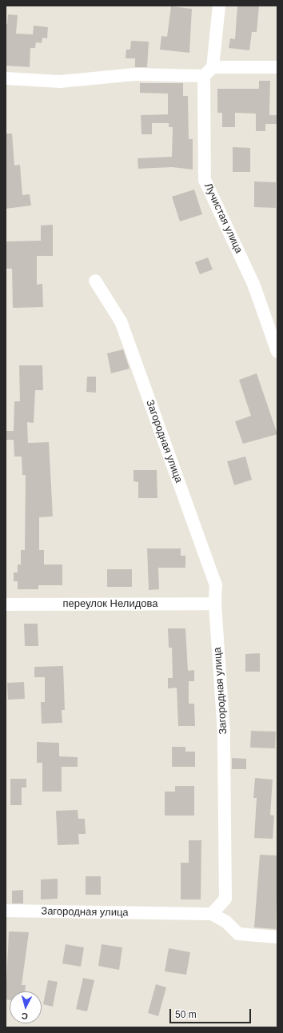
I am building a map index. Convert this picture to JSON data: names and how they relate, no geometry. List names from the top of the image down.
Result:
{
  "streets": {
    "street": ["Лучистая улица", "Загородная улица", "переулок Нелидова"]
  },
  "crossings": [
    ["Загородная улица", "переулок Нелидова"]
  ],
  "scale_bar": "50 m",
  "north": "bottom"
}
